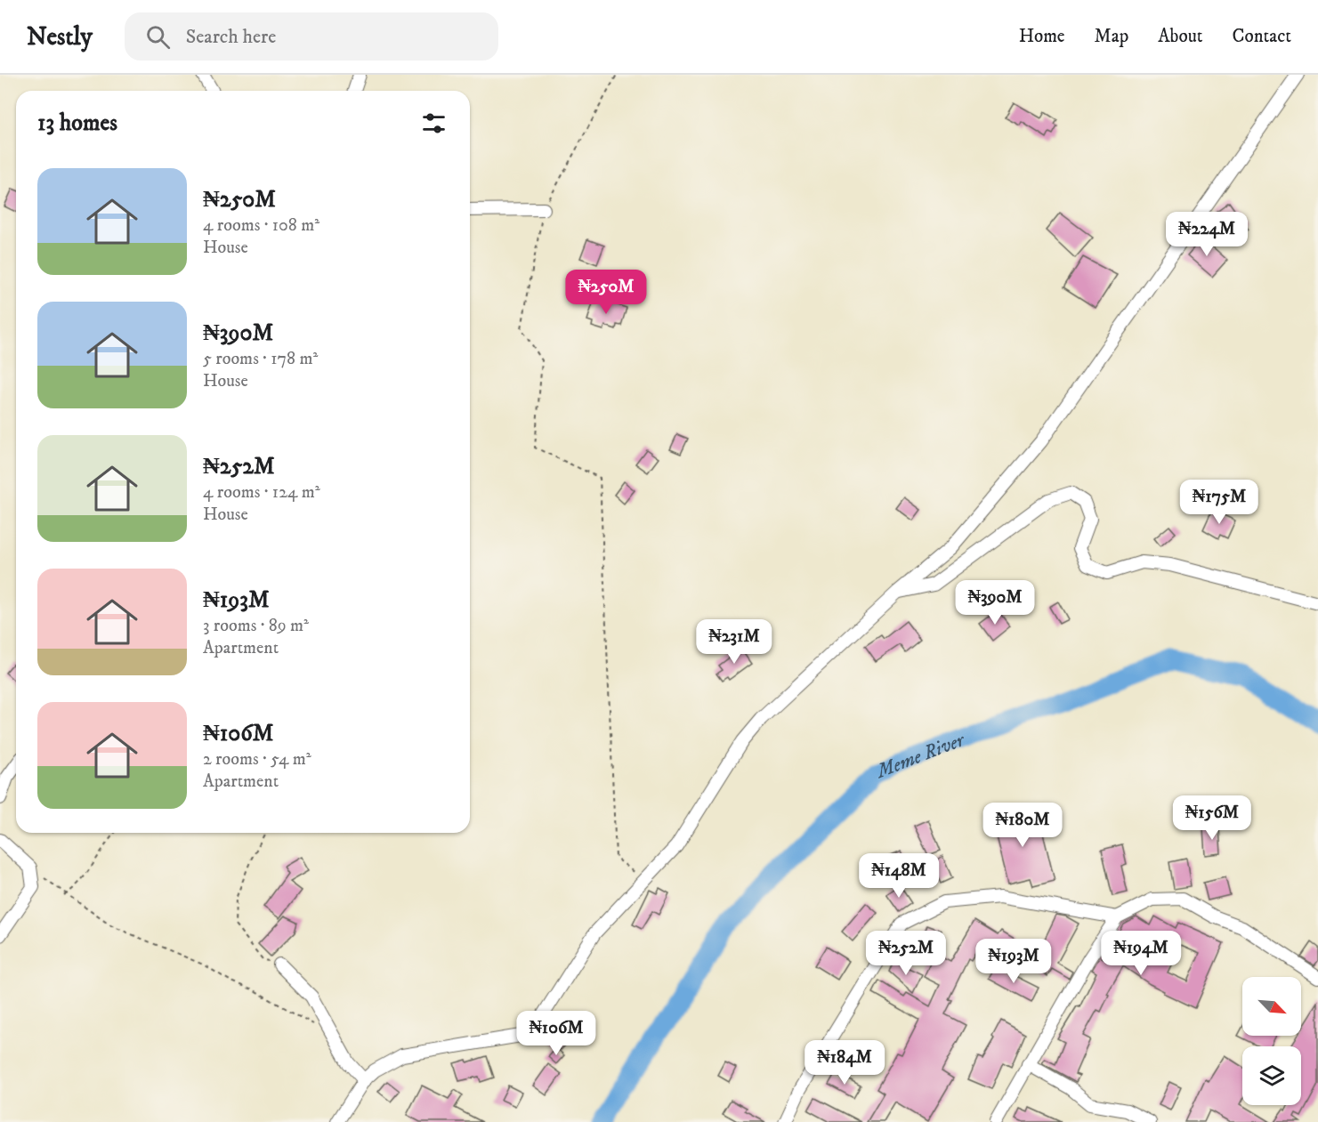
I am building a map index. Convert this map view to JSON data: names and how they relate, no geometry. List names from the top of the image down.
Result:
{
  "water": ["Meme River"],
  "north": "bottom right",
  "page": {
    "header": "Nestly",
    "search": "Search here",
    "nav": [
      "Home",
      "Map",
      "About",
      "Contact"
    ],
    "heading": "13 homes",
    "list": [
      {
        "name": "₦250M",
        "note": "4 rooms · 108 m² · House"
      },
      {
        "name": "₦390M",
        "note": "5 rooms · 178 m² · House"
      },
      {
        "name": "₦252M",
        "note": "4 rooms · 124 m² · House"
      },
      {
        "name": "₦193M",
        "note": "3 rooms · 89 m² · Apartment"
      },
      {
        "name": "₦106M",
        "note": "2 rooms · 54 m² · Apartment"
      }
    ],
    "price": [
      "₦224M",
      "₦250M",
      "₦175M",
      "₦390M",
      "₦231M",
      "₦156M",
      "₦180M",
      "₦148M",
      "₦252M",
      "₦194M",
      "₦193M",
      "₦106M",
      "₦184M"
    ]
  }
}
